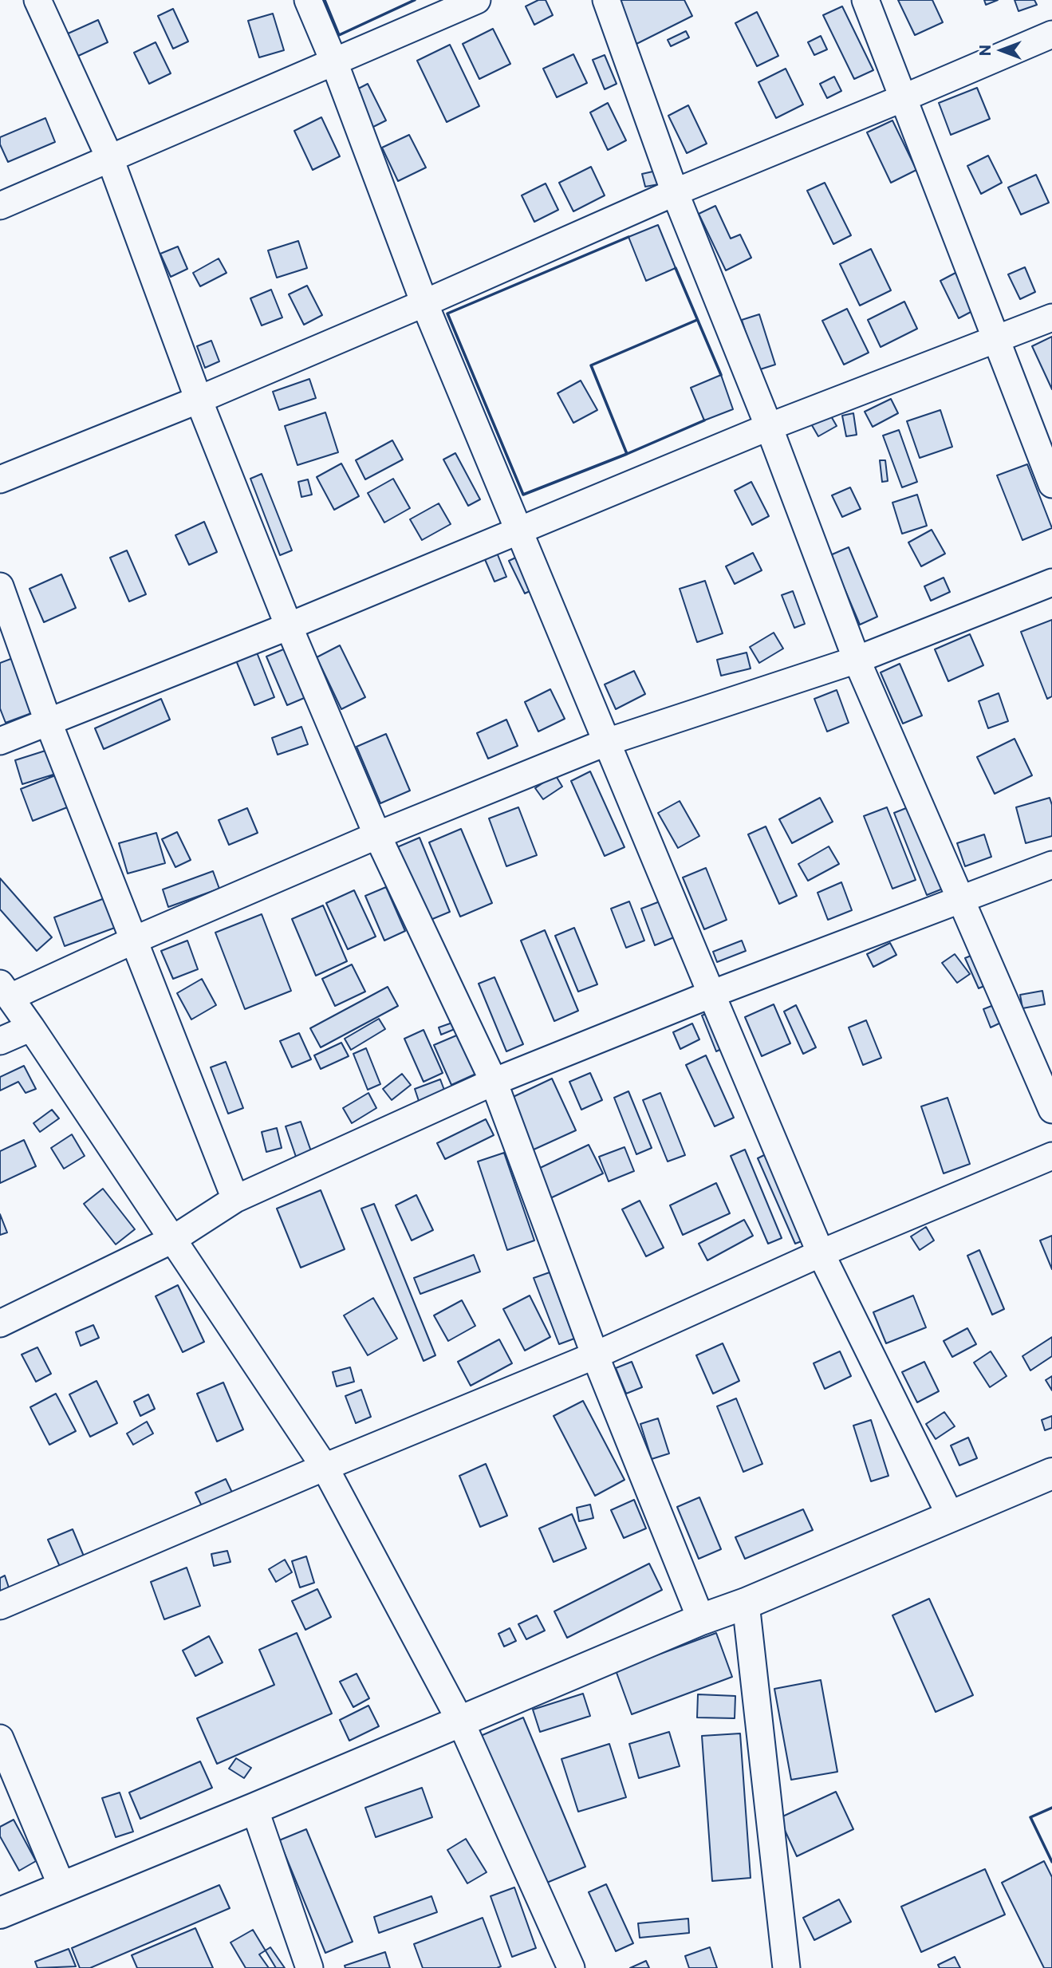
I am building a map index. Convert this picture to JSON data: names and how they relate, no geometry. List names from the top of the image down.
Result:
{
  "north": "left"
}
